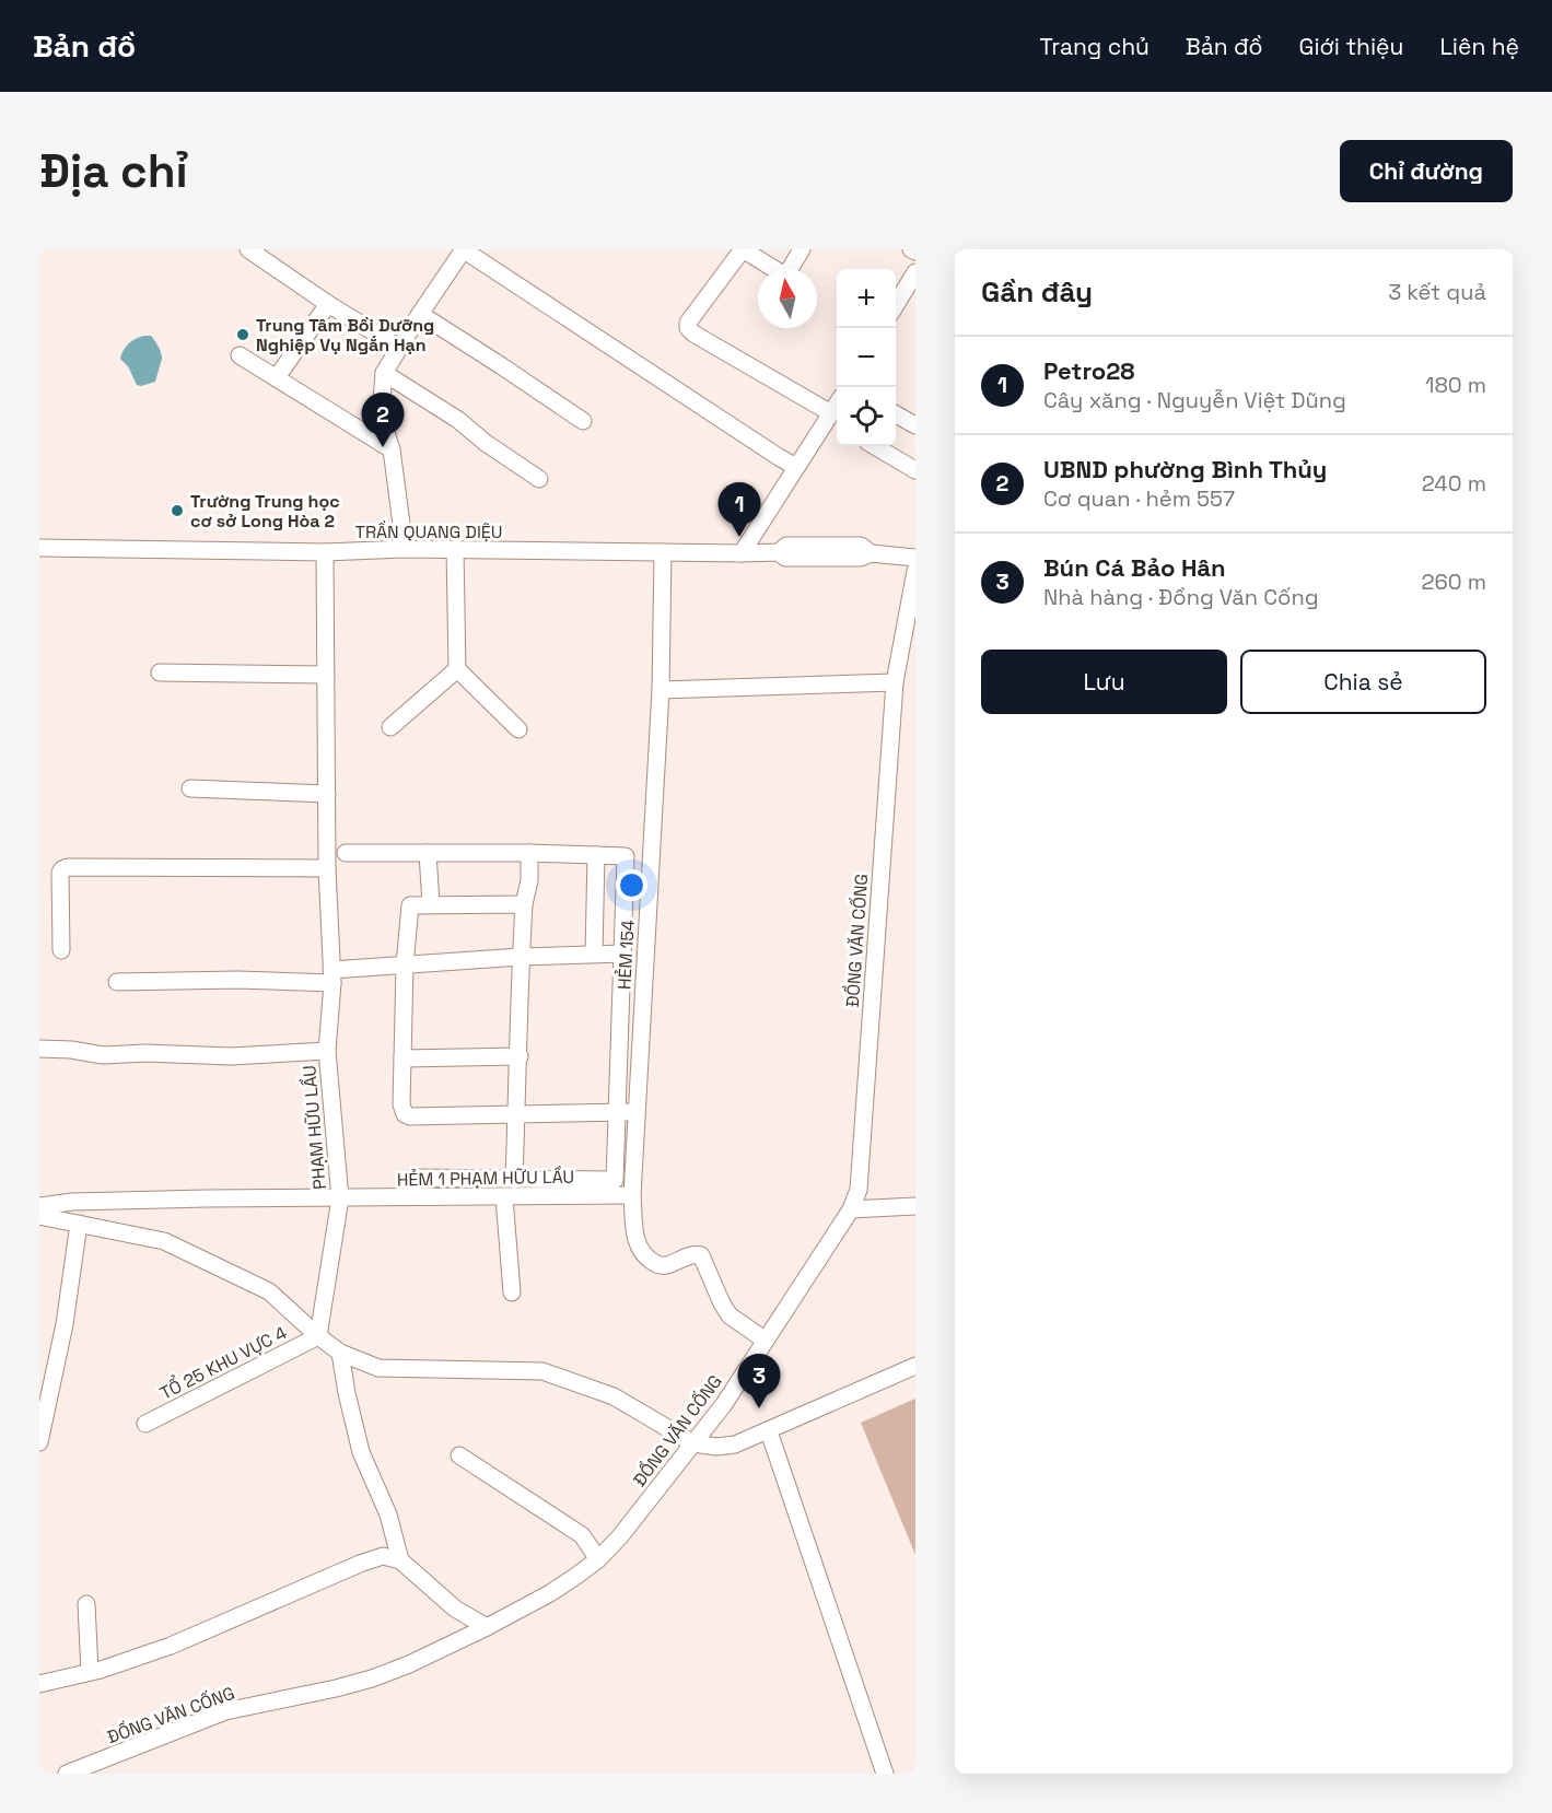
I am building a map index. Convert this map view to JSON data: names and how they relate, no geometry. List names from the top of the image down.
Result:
{
  "streets": {
    "street": [
      "TRẦN QUANG DIỆU",
      "ĐỒNG VĂN CỐNG",
      "HẺM 154",
      "PHẠM HỮU LẦU",
      "HẺM 1 PHẠM HỮU LẦU",
      "TỔ 25 KHU VỰC 4"
    ]
  },
  "crossings": [
    ["TRẦN QUANG DIỆU", "HẺM 154"],
    ["TRẦN QUANG DIỆU", "PHẠM HỮU LẦU"],
    ["ĐỒNG VĂN CỐNG", "HẺM 154"],
    ["HẺM 154", "HẺM 1 PHẠM HỮU LẦU"],
    ["PHẠM HỮU LẦU", "HẺM 1 PHẠM HỮU LẦU"],
    ["PHẠM HỮU LẦU", "TỔ 25 KHU VỰC 4"]
  ],
  "places": ["Trung Tâm Bồi Dưỡng Nghiệp Vụ Ngắn Hạn", "Trường Trung học cơ sở Long Hòa 2"],
  "north": "top",
  "page": {
    "header": "Bản đồ",
    "nav": [
      "Trang chủ",
      "Bản đồ",
      "Giới thiệu",
      "Liên hệ"
    ],
    "buttons": [
      "Chỉ đường",
      ["Lưu", "Chia sẻ"]
    ],
    "title": "Địa chỉ",
    "heading": ["Gần đây", "3 kết quả"],
    "map_buttons": ["+", "−"],
    "list": [
      {
        "mark": "1",
        "name": "Petro28",
        "note": "Cây xăng · Nguyễn Việt Dũng",
        "value": "180 m"
      },
      {
        "mark": "2",
        "name": "UBND phường Bình Thủy",
        "note": "Cơ quan · hẻm 557",
        "value": "240 m"
      },
      {
        "mark": "3",
        "name": "Bún Cá Bảo Hân",
        "note": "Nhà hàng · Đồng Văn Cống",
        "value": "260 m"
      }
    ],
    "pins": ["2", "1", "3"]
  }
}
